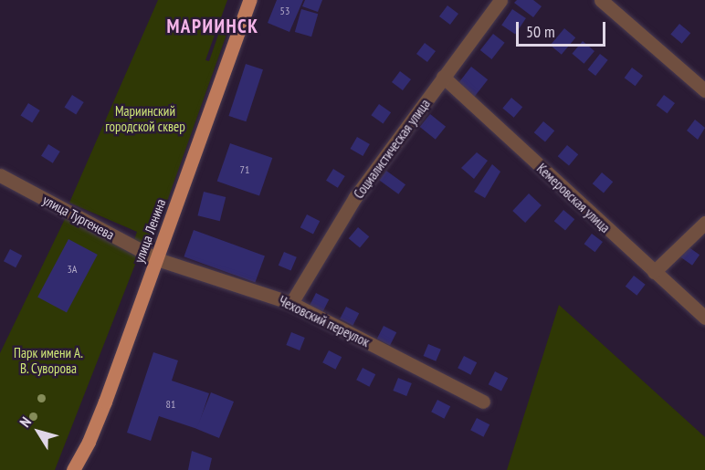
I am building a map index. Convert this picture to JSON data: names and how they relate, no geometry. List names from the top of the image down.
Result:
{
  "streets": {
    "main road": ["улица Ленина"],
    "street": [
      "Социалистическая улица",
      "Кемеровская улица",
      "улица Тургенева",
      "Чеховский переулок"
    ]
  },
  "crossings": [
    ["Социалистическая улица", "Кемеровская улица"],
    ["Социалистическая улица", "Чеховский переулок"],
    ["улица Тургенева", "улица Ленина"],
    ["улица Тургенева", "Чеховский переулок"],
    ["улица Ленина", "Чеховский переулок"]
  ],
  "districts": ["МАРИИНСК"],
  "parks": ["Мариинский городской сквер", "Парк имени А. В. Суворова"],
  "house_numbers": [
    "53",
    "71",
    "3А",
    "81"
  ],
  "scale_bar": "50 m",
  "north": "top left"
}
